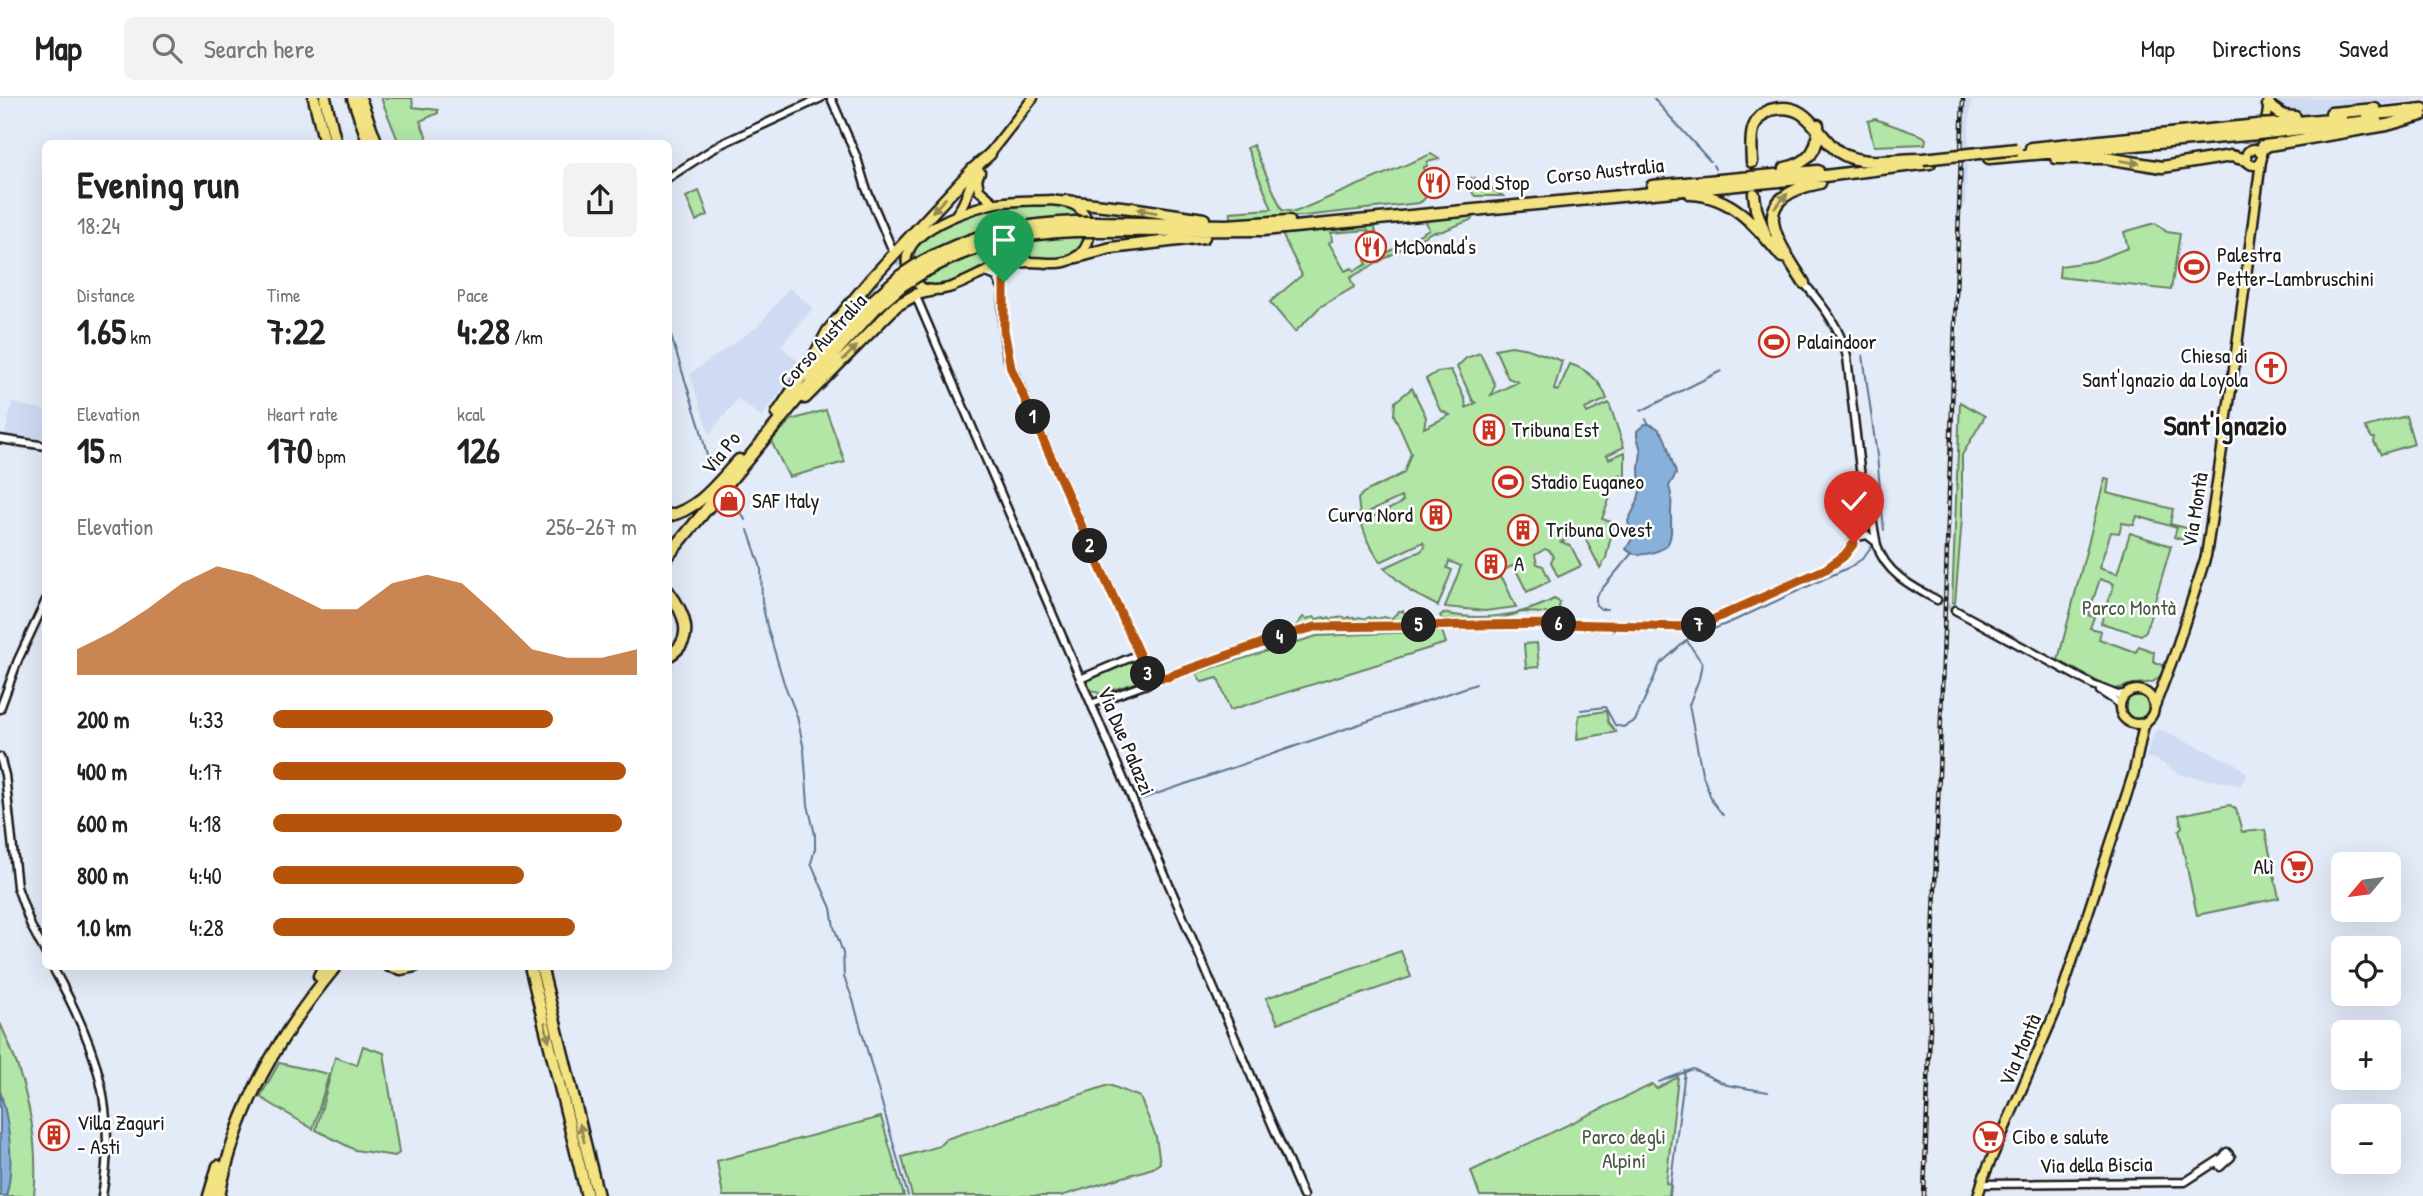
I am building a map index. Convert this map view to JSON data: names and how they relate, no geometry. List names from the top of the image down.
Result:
{
  "streets": {
    "highway": ["Corso Australia", "Via Po"],
    "main road": ["Via Montà"],
    "street": ["Via Due Palazzi", "Via della Biscia"]
  },
  "crossings": [
    ["Corso Australia", "Via Po"],
    ["Corso Australia", "Via Montà"],
    ["Via Montà", "Via della Biscia"]
  ],
  "districts": ["Sant'Ignazio"],
  "parks": ["Parco Montà", "Parco degli Alpini"],
  "places": {
    "restaurant": ["Food Stop", "McDonald's"],
    "sports": ["Palestra Petter-Lambruschini", "Palaindoor", "Stadio Euganeo"],
    "church": ["Chiesa di Sant'Ignazio da Loyola"],
    "building": [
      "Tribuna Est",
      "Curva Nord",
      "Tribuna Ovest",
      "A",
      "Villa Zaguri - Asti"
    ],
    "shop": ["SAF Italy"],
    "supermarket": ["Alì", "Cibo e salute"]
  },
  "north": "bottom left",
  "page": {
    "header": "Map",
    "search": "Search here",
    "nav": ["Map", "Directions", "Saved"],
    "heading": ["Evening run", "18:24"],
    "stats": [
      ["Distance", "1.65 km"],
      ["Time", "7:22"],
      ["Pace", "4:28 /km"],
      ["Elevation", "15 m"],
      ["Heart rate", "170 bpm"],
      ["kcal", "126"]
    ],
    "pins": [
      "1",
      "2",
      "6",
      "5",
      "7",
      "4",
      "3"
    ],
    "chart": ["Elevation", "256–267 m"],
    "list": [
      {
        "name": "200 m",
        "note": "4:33"
      },
      {
        "name": "400 m",
        "note": "4:17"
      },
      {
        "name": "600 m",
        "note": "4:18"
      },
      {
        "name": "800 m",
        "note": "4:40"
      },
      {
        "name": "1.0 km",
        "note": "4:28"
      }
    ],
    "map_buttons": ["+", "−"]
  }
}
